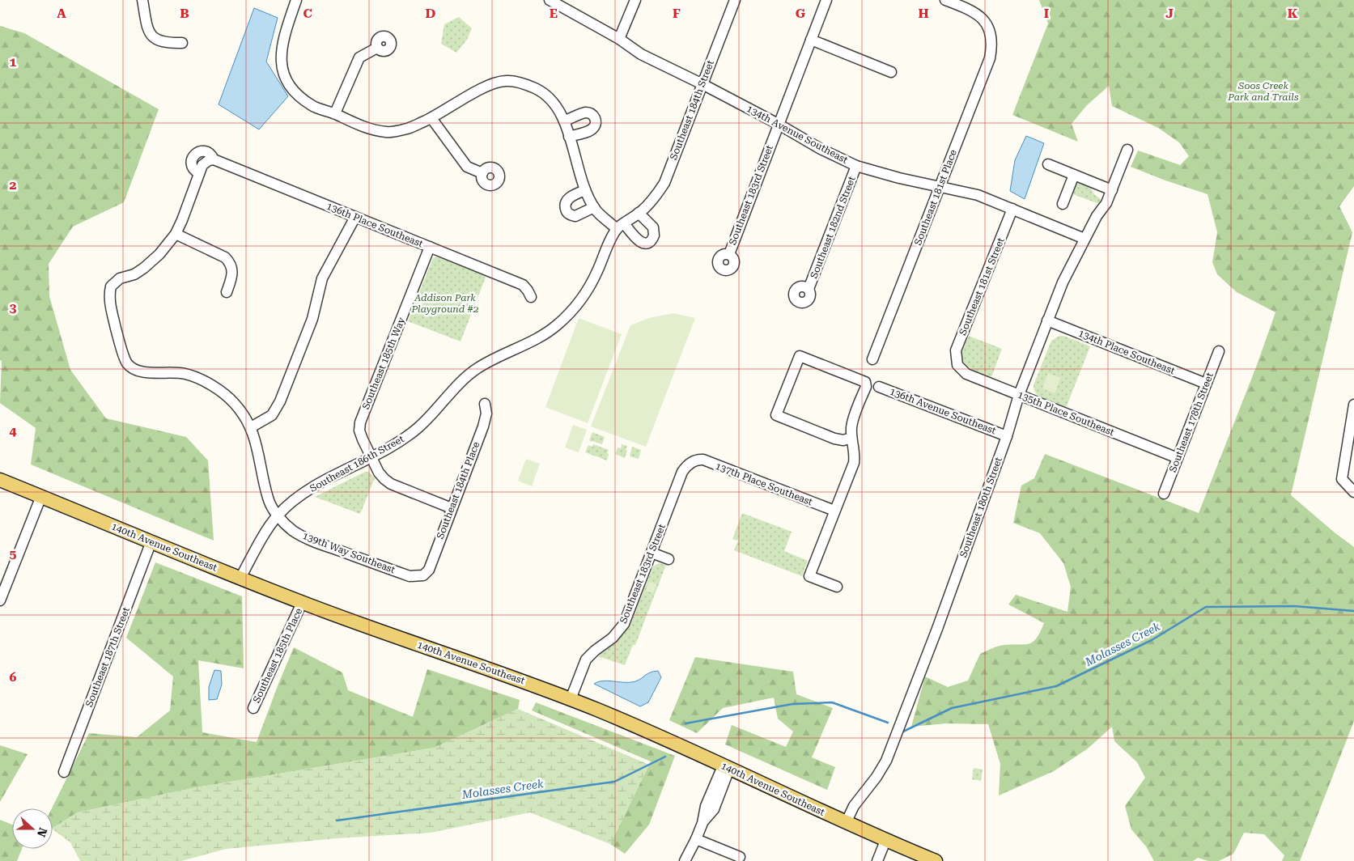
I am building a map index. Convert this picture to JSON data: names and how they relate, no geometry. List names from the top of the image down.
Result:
{
  "streets": {
    "main road": ["140th Avenue Southeast"],
    "street": [
      "Southeast 184th Street",
      "134th Avenue Southeast",
      "Southeast 183rd Street",
      "Southeast 181st Place",
      "136th Place Southeast",
      "Southeast 182nd Street",
      "Southeast 181st Street",
      "134th Place Southeast",
      "Southeast 185th Way",
      "136th Avenue Southeast",
      "135th Place Southeast",
      "Southeast 178th Street",
      "Southeast 186th Street",
      "137th Place Southeast",
      "Southeast 184th Place",
      "Southeast 180th Street",
      "139th Way Southeast",
      "Southeast 185th Place",
      "Southeast 187th Street"
    ]
  },
  "crossings": [
    ["Southeast 184th Street", "134th Avenue Southeast"],
    ["Southeast 184th Street", "Southeast 186th Street"],
    ["134th Avenue Southeast", "Southeast 183rd Street"],
    ["134th Avenue Southeast", "Southeast 181st Place"],
    ["134th Avenue Southeast", "Southeast 182nd Street"],
    ["134th Avenue Southeast", "Southeast 181st Street"],
    ["134th Avenue Southeast", "Southeast 180th Street"],
    ["Southeast 183rd Street", "137th Place Southeast"],
    ["Southeast 183rd Street", "140th Avenue Southeast"],
    ["136th Place Southeast", "Southeast 185th Way"],
    ["Southeast 181st Street", "135th Place Southeast"],
    ["134th Place Southeast", "Southeast 178th Street"],
    ["134th Place Southeast", "Southeast 180th Street"],
    ["Southeast 185th Way", "Southeast 186th Street"],
    ["Southeast 185th Way", "Southeast 184th Place"],
    ["136th Avenue Southeast", "Southeast 180th Street"],
    ["135th Place Southeast", "Southeast 178th Street"],
    ["135th Place Southeast", "Southeast 180th Street"],
    ["Southeast 186th Street", "140th Avenue Southeast"],
    ["Southeast 186th Street", "139th Way Southeast"],
    ["Southeast 184th Place", "139th Way Southeast"],
    ["Southeast 180th Street", "140th Avenue Southeast"],
    ["140th Avenue Southeast", "Southeast 185th Place"],
    ["140th Avenue Southeast", "Southeast 187th Street"]
  ],
  "water": ["Molasses Creek"],
  "parks": ["Soos Creek Park and Trails", "Addison Park Playground #2"],
  "north": "right",
  "grid": {
    "columns": [
      "A",
      "B",
      "C",
      "D",
      "E",
      "F",
      "G",
      "H",
      "I",
      "J",
      "K"
    ],
    "rows": [
      "1",
      "2",
      "3",
      "4",
      "5",
      "6"
    ]
  }
}
